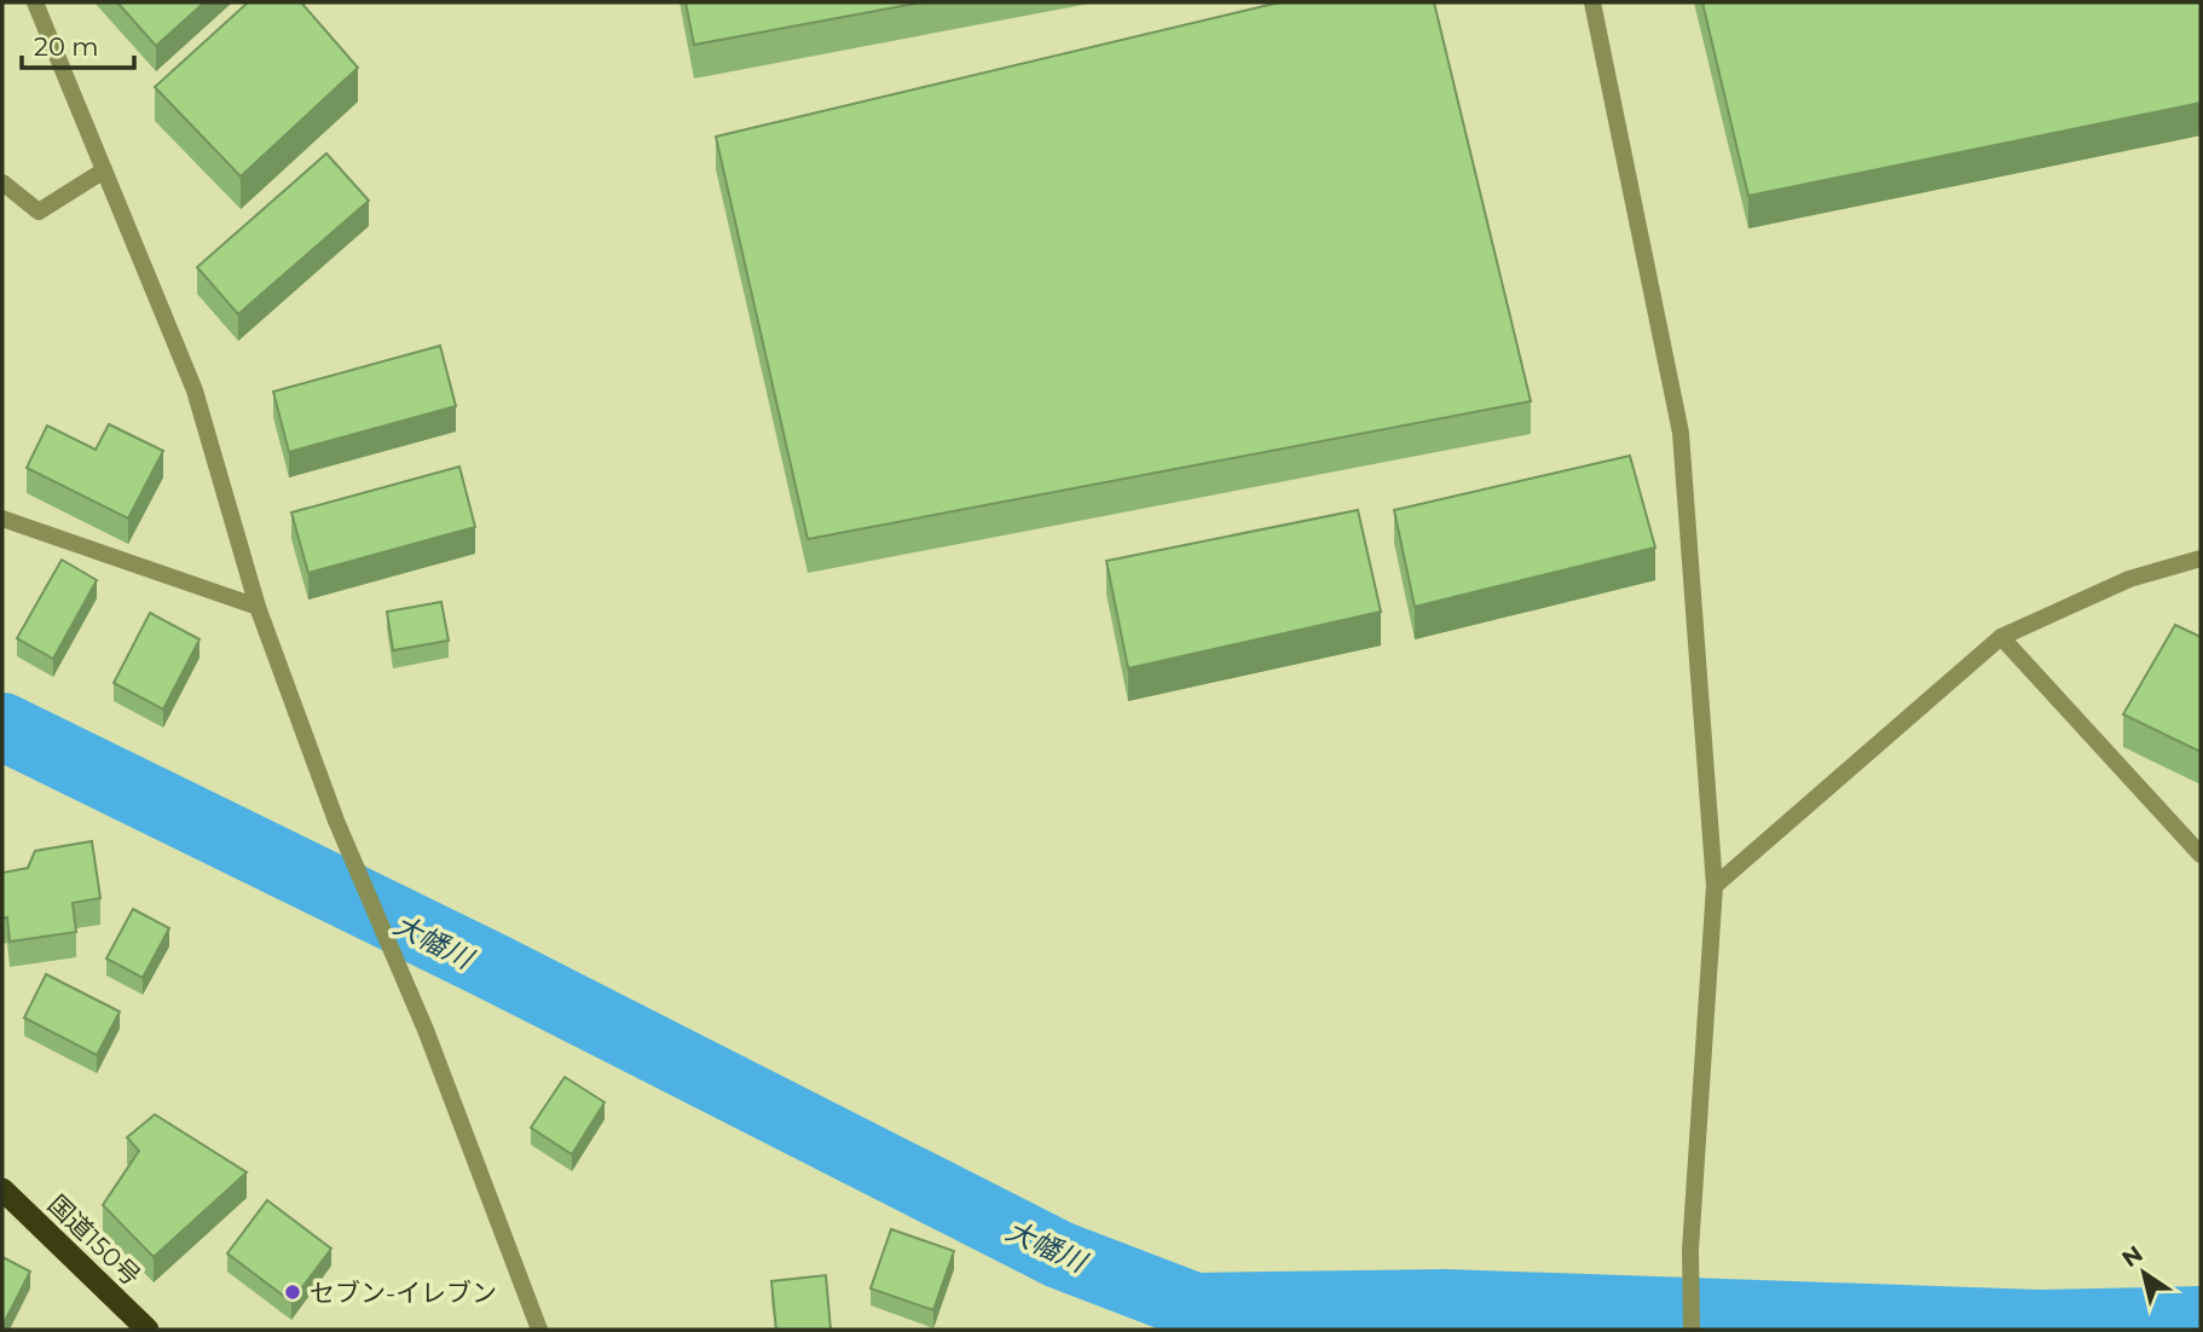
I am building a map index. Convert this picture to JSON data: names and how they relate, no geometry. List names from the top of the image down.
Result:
{
  "streets": {
    "highway": ["国道150号"]
  },
  "water": ["大幡川"],
  "places": ["セブン-イレブン"],
  "scale_bar": "20 m",
  "north": "top left"
}
